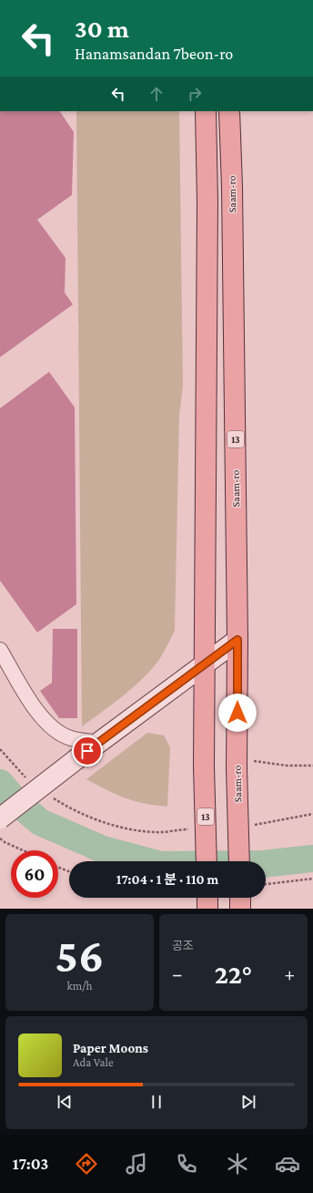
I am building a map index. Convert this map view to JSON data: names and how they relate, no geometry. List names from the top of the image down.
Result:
{
  "streets": {
    "main road": ["Saam-ro", "13"]
  },
  "page": {
    "turn": ["30 m", "Hanamsandan 7beon-ro"],
    "limit": "60",
    "trip": "17:04 · 1 분 · 110 m",
    "tile": [
      ["56", "km/h"],
      "공조"
    ],
    "heat": ["−", "22°", "+"],
    "song": ["Paper Moons", "Ada Vale"],
    "tabs": "17:03"
  }
}
